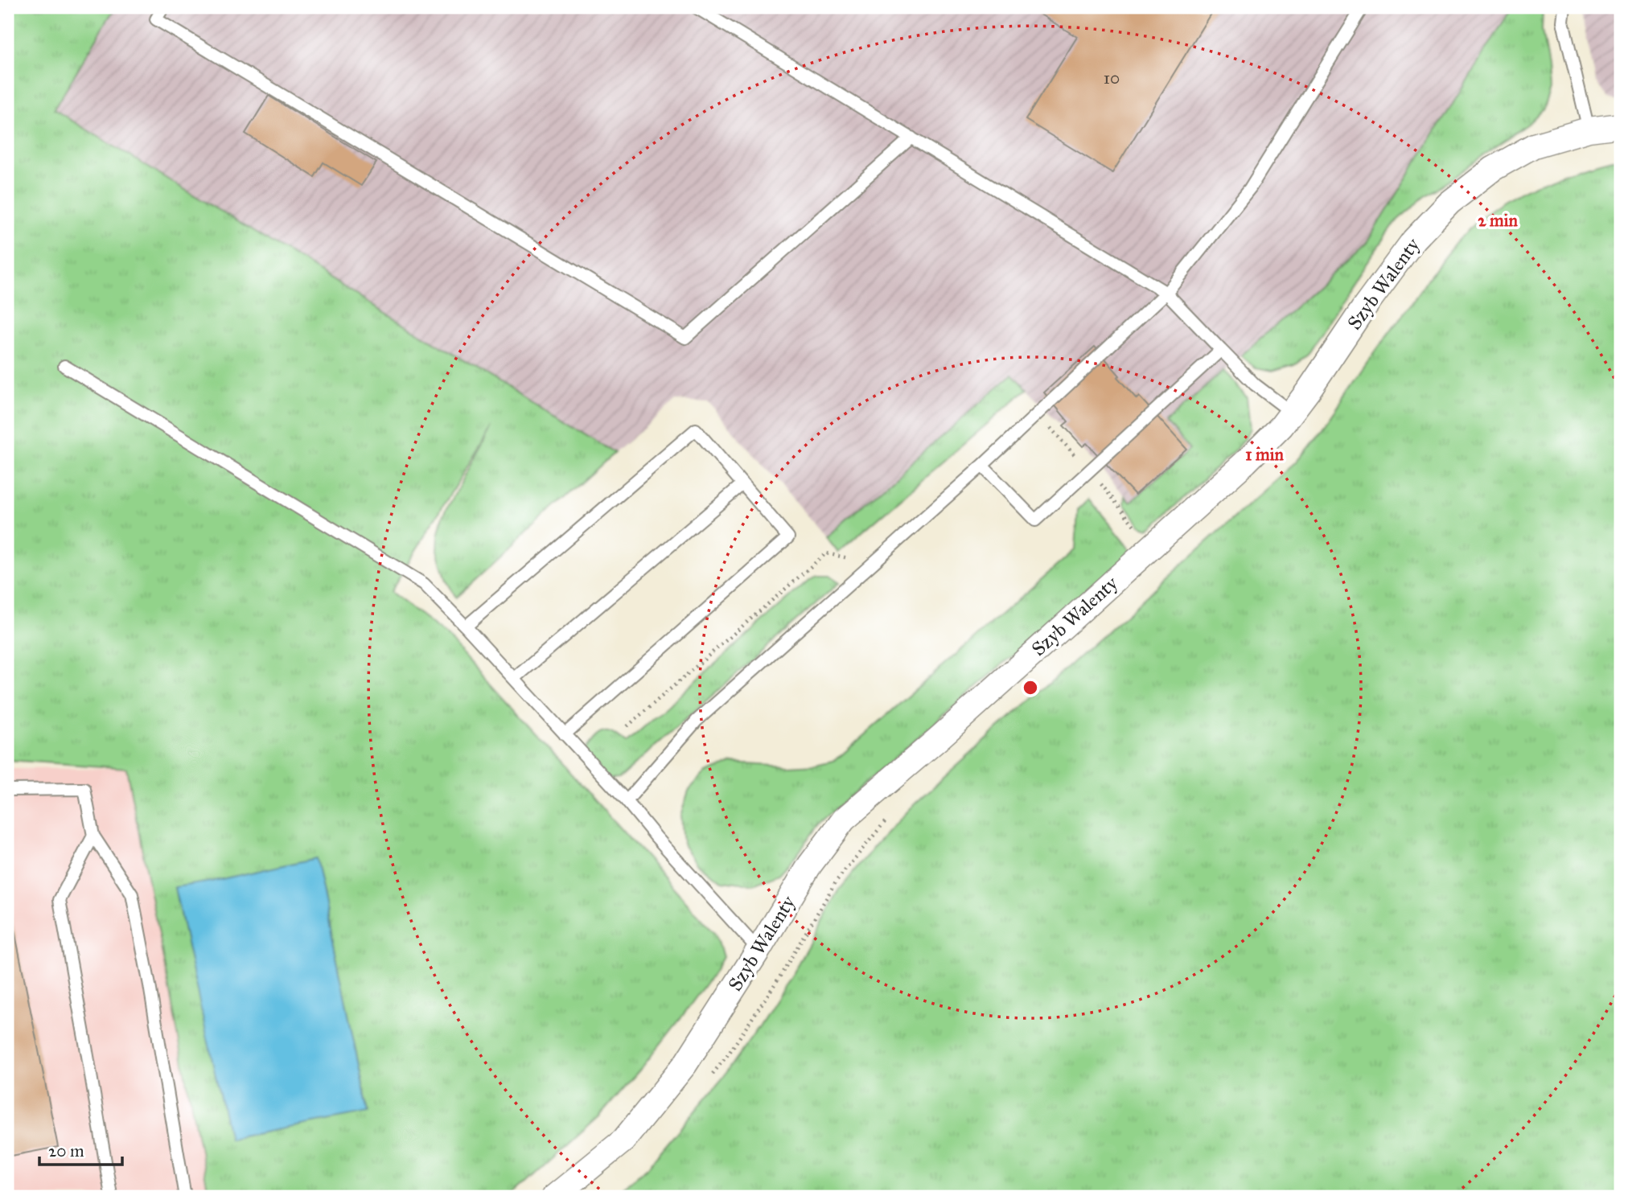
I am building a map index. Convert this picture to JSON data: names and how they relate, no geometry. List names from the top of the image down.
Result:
{
  "streets": {
    "street": ["Szyb Walenty"]
  },
  "house_numbers": ["10"],
  "scale_bar": "20 m",
  "rings": ["2 min", "1 min"]
}
